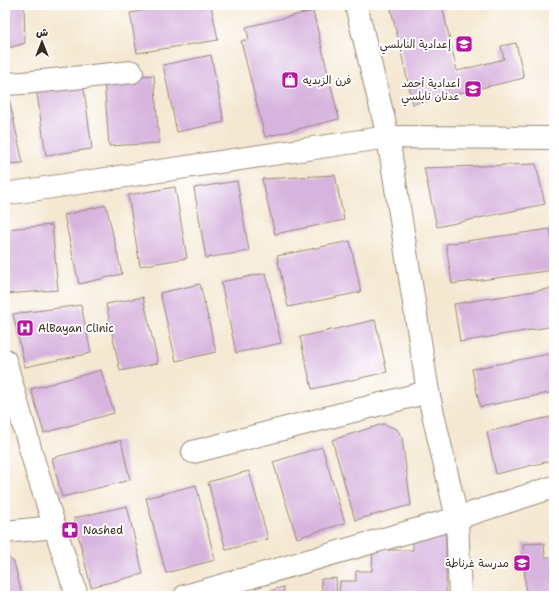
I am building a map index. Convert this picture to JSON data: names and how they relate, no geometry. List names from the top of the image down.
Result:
{
  "places": {
    "school or university": ["إعدادية النابلسي", "اعدادية أحمد عدنان نابلسي", "مدرسة غرناطة"],
    "shop": ["فرن الزبديه"],
    "hospital": ["AlBayan Clinic"],
    "pharmacy": ["Nashed"]
  },
  "north": "top"
}
